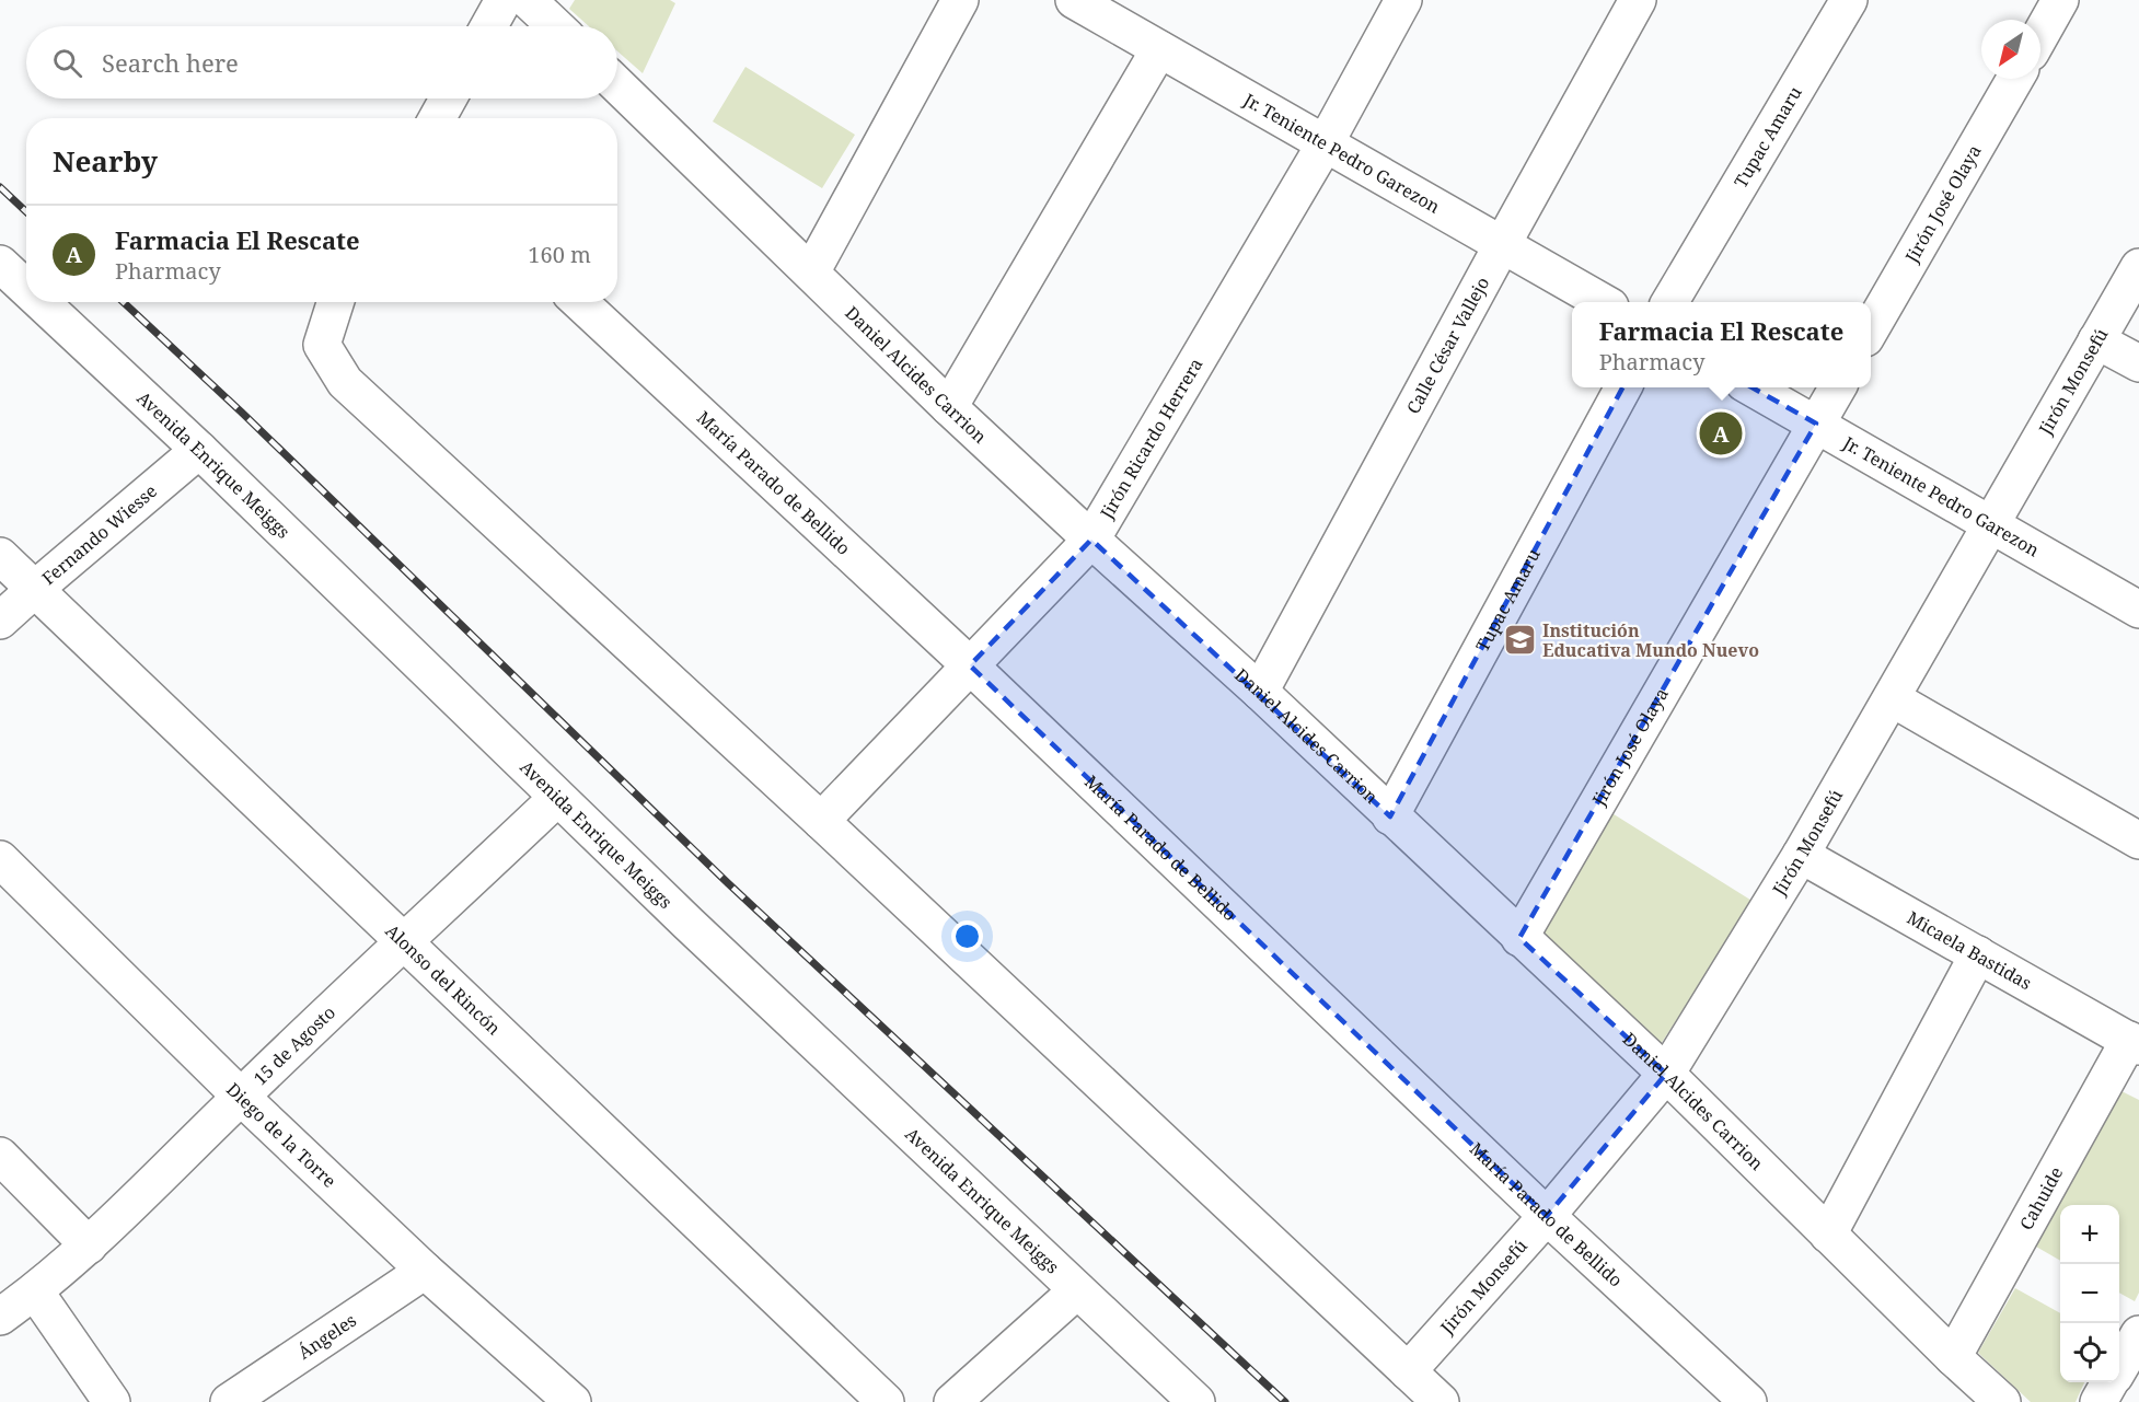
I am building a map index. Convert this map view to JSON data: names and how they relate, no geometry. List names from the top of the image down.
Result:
{
  "streets": {
    "street": [
      "Tupac Amaru",
      "Jr. Teniente Pedro Garezon",
      "Jirón José Olaya",
      "Calle César Vallejo",
      "Daniel Alcides Carrion",
      "Jirón Monsefú",
      "Jirón Ricardo Herrera",
      "Avenida Enrique Meiggs",
      "María Parado de Bellido",
      "Fernando Wiesse",
      "Micaela Bastidas",
      "Alonso del Rincón",
      "15 de Agosto",
      "Diego de la Torre",
      "Cahuide",
      "Ángeles"
    ]
  },
  "crossings": [
    ["Tupac Amaru", "Daniel Alcides Carrion"],
    ["Jr. Teniente Pedro Garezon", "Jirón José Olaya"],
    ["Jr. Teniente Pedro Garezon", "Calle César Vallejo"],
    ["Jr. Teniente Pedro Garezon", "Jirón Monsefú"],
    ["Jr. Teniente Pedro Garezon", "Jirón Ricardo Herrera"],
    ["Jirón José Olaya", "Daniel Alcides Carrion"],
    ["Calle César Vallejo", "Daniel Alcides Carrion"],
    ["Daniel Alcides Carrion", "Jirón Monsefú"],
    ["Daniel Alcides Carrion", "Jirón Ricardo Herrera"],
    ["Daniel Alcides Carrion", "Cahuide"],
    ["Jirón Monsefú", "María Parado de Bellido"],
    ["Jirón Monsefú", "Micaela Bastidas"],
    ["Jirón Ricardo Herrera", "María Parado de Bellido"],
    ["Avenida Enrique Meiggs", "Fernando Wiesse"],
    ["Avenida Enrique Meiggs", "15 de Agosto"],
    ["Fernando Wiesse", "Alonso del Rincón"],
    ["Micaela Bastidas", "Cahuide"],
    ["Alonso del Rincón", "15 de Agosto"],
    ["15 de Agosto", "Diego de la Torre"],
    ["Diego de la Torre", "Ángeles"]
  ],
  "places": {
    "school or university": ["Institución Educativa Mundo Nuevo"]
  },
  "north": "bottom left",
  "page": {
    "search": "Search here",
    "heading": "Nearby",
    "list": [
      {
        "mark": "A",
        "name": "Farmacia El Rescate",
        "note": "Pharmacy",
        "value": "160 m"
      }
    ],
    "popup": ["Farmacia El Rescate", "Pharmacy"],
    "pins": "A",
    "map_buttons": ["+", "−"]
  }
}
